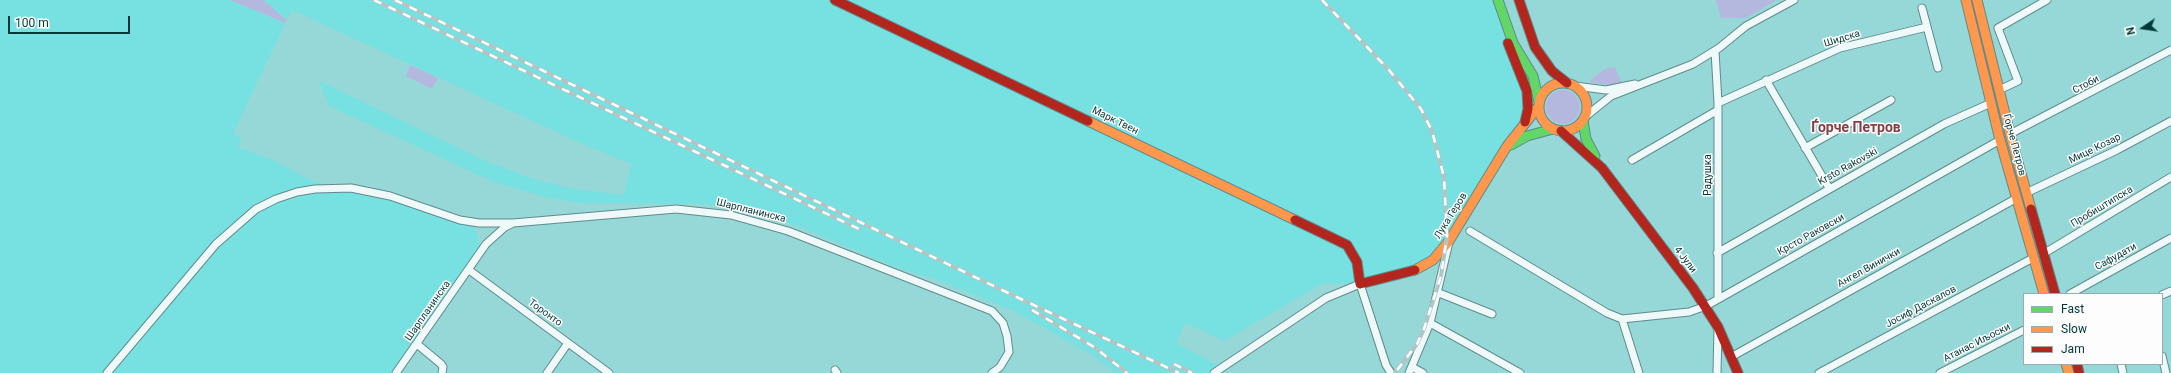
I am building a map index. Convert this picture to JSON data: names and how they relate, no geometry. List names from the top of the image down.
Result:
{
  "streets": {
    "street": [
      "Шидска",
      "Стоби",
      "Марк Твен",
      "Ѓорче Петров",
      "Мице Козар",
      "Krsto Rakovski",
      "Радушка",
      "Пробиштипска",
      "Шарпланинска",
      "Лука Геров",
      "Крсто Раковски",
      "Сафудати",
      "4 Јули",
      "Ангел Винички",
      "Јосиф Даскалов",
      "Торонто",
      "Aтанас Иљоски"
    ]
  },
  "crossings": [
    ["Шидска", "Радушка"],
    ["Стоби", "Ѓорче Петров"],
    ["Марк Твен", "Лука Геров"],
    ["Ѓорче Петров", "Мице Козар"],
    ["Ѓорче Петров", "Krsto Rakovski"],
    ["Ѓорче Петров", "Пробиштипска"],
    ["Ѓорче Петров", "Крсто Раковски"],
    ["Ѓорче Петров", "Ангел Винички"],
    ["Ѓорче Петров", "Јосиф Даскалов"],
    ["Krsto Rakovski", "Радушка"],
    ["Радушка", "Крсто Раковски"],
    ["Шарпланинска", "Торонто"],
    ["Лука Геров", "4 Јули"],
    ["Крсто Раковски", "4 Јули"],
    ["4 Јули", "Ангел Винички"]
  ],
  "districts": ["Ѓорче Петров"],
  "legend": ["Fast", "Slow", "Jam"],
  "scale_bar": "100 m",
  "north": "left"
}
